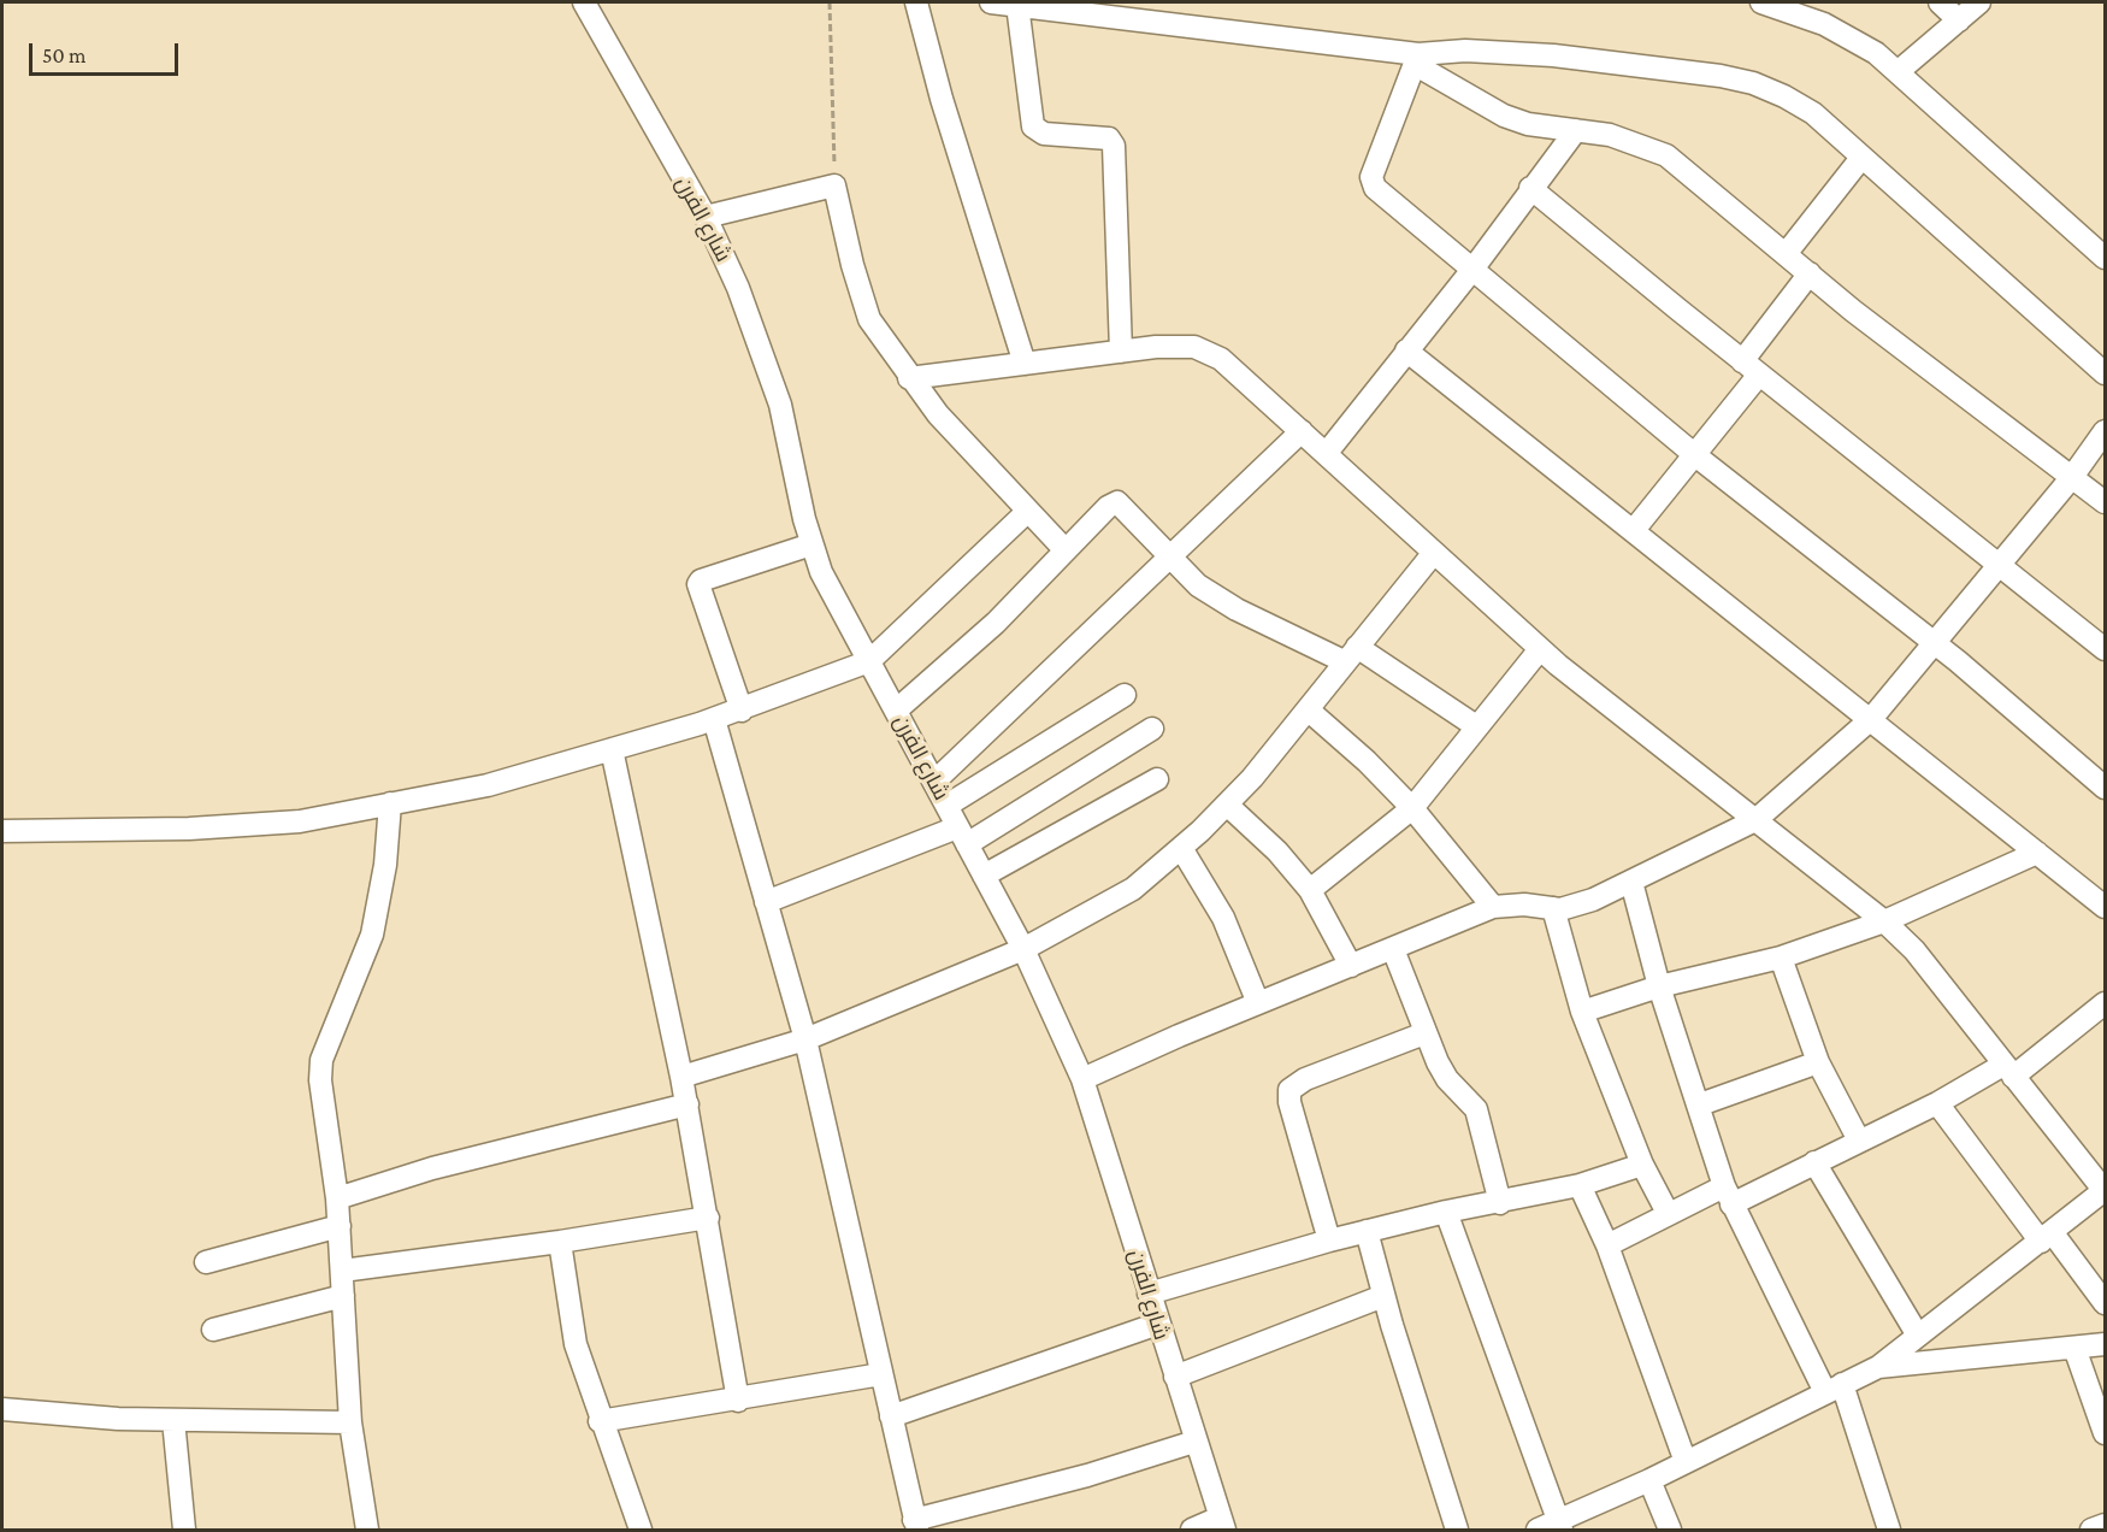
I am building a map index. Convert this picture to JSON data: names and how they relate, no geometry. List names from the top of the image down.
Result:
{
  "streets": {
    "street": ["شارع الفرن"]
  },
  "scale_bar": "50 m"
}
